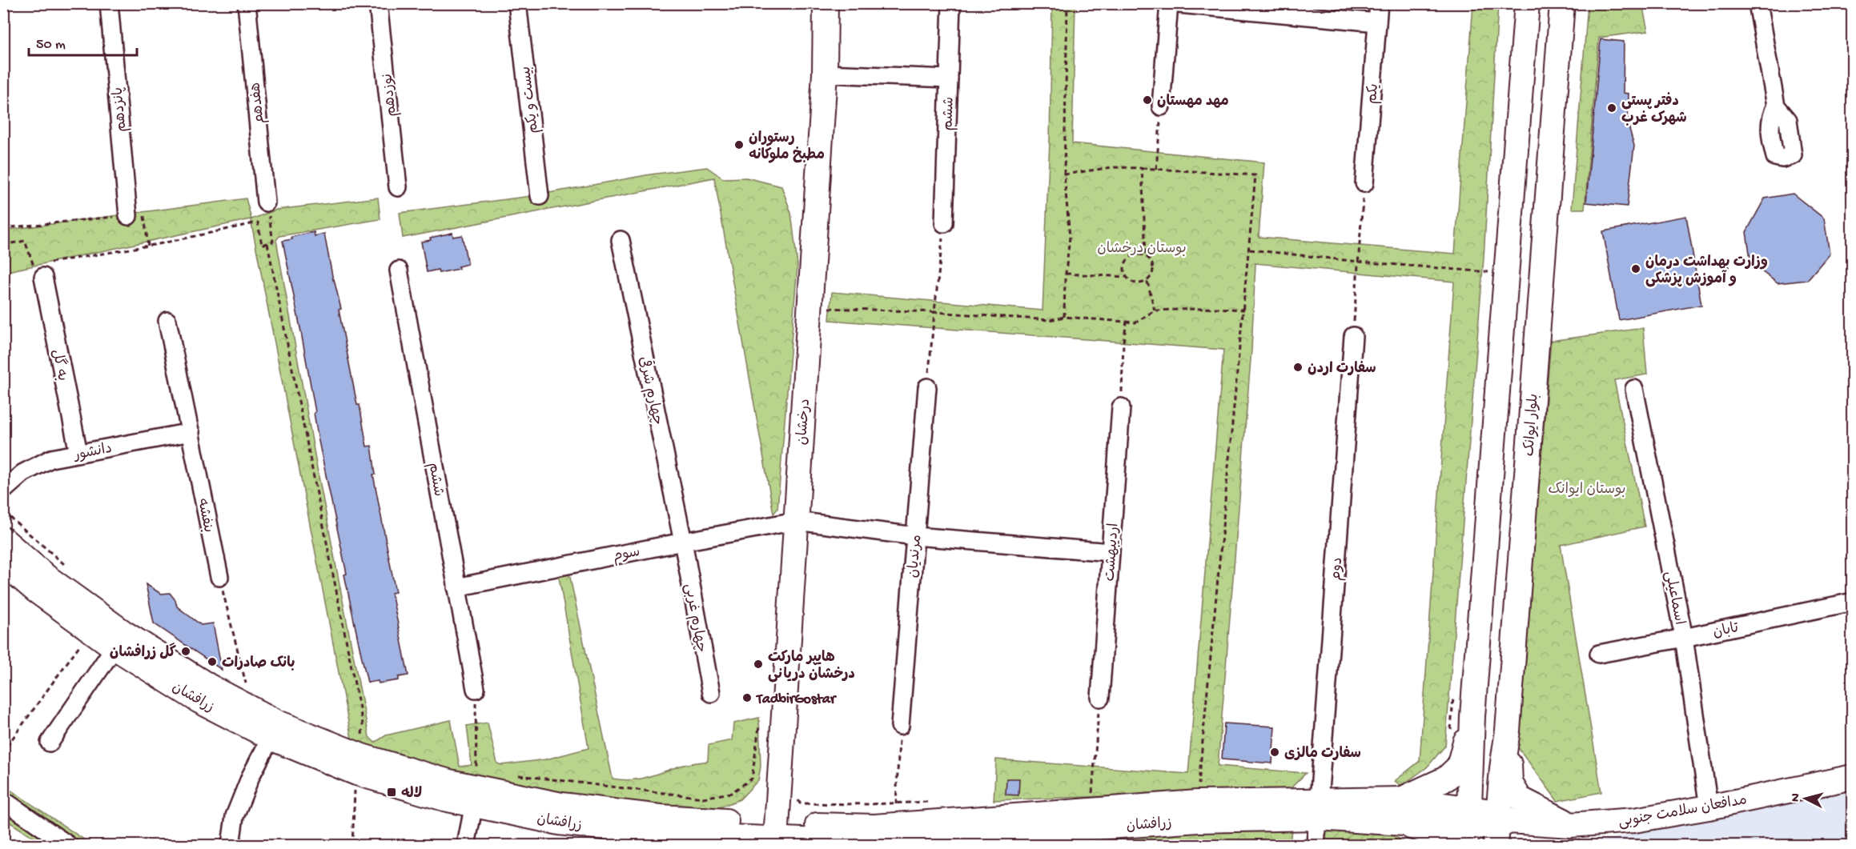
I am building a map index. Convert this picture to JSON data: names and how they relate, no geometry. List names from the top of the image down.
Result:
{
  "streets": {
    "street": [
      "یکم",
      "نوزدهم",
      "بیست و یکم",
      "هفدهم",
      "پانزدهم",
      "ششم",
      "به گل",
      "چهارم شرقی",
      "درخشان",
      "بلوار ایوانک",
      "دانشور",
      "بنفشه",
      "اردیبهشت",
      "سوم",
      "مرنديان",
      "دوم",
      "اسماعیلی",
      "چهارم غربی",
      "تابان",
      "زرافشان",
      "مدافعان سلامت جنوبی"
    ]
  },
  "crossings": [
    ["ششم", "سوم"],
    ["به گل", "دانشور"],
    ["چهارم شرقی", "سوم"],
    ["چهارم شرقی", "چهارم غربی"],
    ["درخشان", "سوم"],
    ["درخشان", "زرافشان"],
    ["بلوار ایوانک", "زرافشان"],
    ["بلوار ایوانک", "مدافعان سلامت جنوبی"],
    ["دانشور", "بنفشه"],
    ["اردیبهشت", "سوم"],
    ["سوم", "مرنديان"],
    ["سوم", "چهارم غربی"],
    ["دوم", "زرافشان"],
    ["اسماعیلی", "تابان"],
    ["اسماعیلی", "مدافعان سلامت جنوبی"],
    ["زرافشان", "مدافعان سلامت جنوبی"]
  ],
  "parks": ["بوستان درخشان", "بوستان ایوانک"],
  "places": {
    "other": [
      "مهد مهستان",
      "دفتر پستی شهرک غرب",
      "رستوران مطبخ ملوکانه",
      "وزارت بهداشت درمان و آموزش پزشکی",
      "سفارت اردن",
      "گل زرافشان",
      "بانک صادرات",
      "هایپر مارکت درخشان دریانی",
      "TadbirGostar",
      "سفارت مالزی"
    ],
    "transit": ["لاله"]
  },
  "scale_bar": "50 m",
  "north": "left"
}
